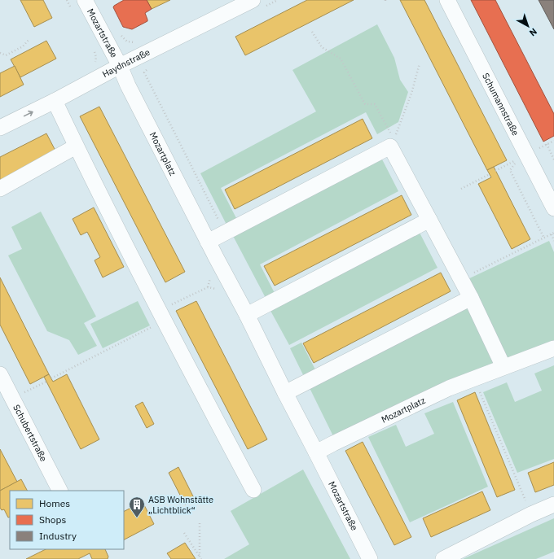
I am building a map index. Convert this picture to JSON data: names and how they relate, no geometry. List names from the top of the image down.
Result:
{
  "streets": {
    "street": [
      "Mozartstraße",
      "Haydnstraße",
      "Schumannstraße",
      "Mozartplatz",
      "Schubertstraße"
    ]
  },
  "crossings": [
    ["Mozartstraße", "Haydnstraße"],
    ["Mozartstraße", "Mozartplatz"],
    ["Haydnstraße", "Mozartplatz"]
  ],
  "places": {
    "building": ["ASB Wohnstätte „Lichtblick“"]
  },
  "legend": ["Homes", "Shops", "Industry"],
  "north": "bottom right"
}
